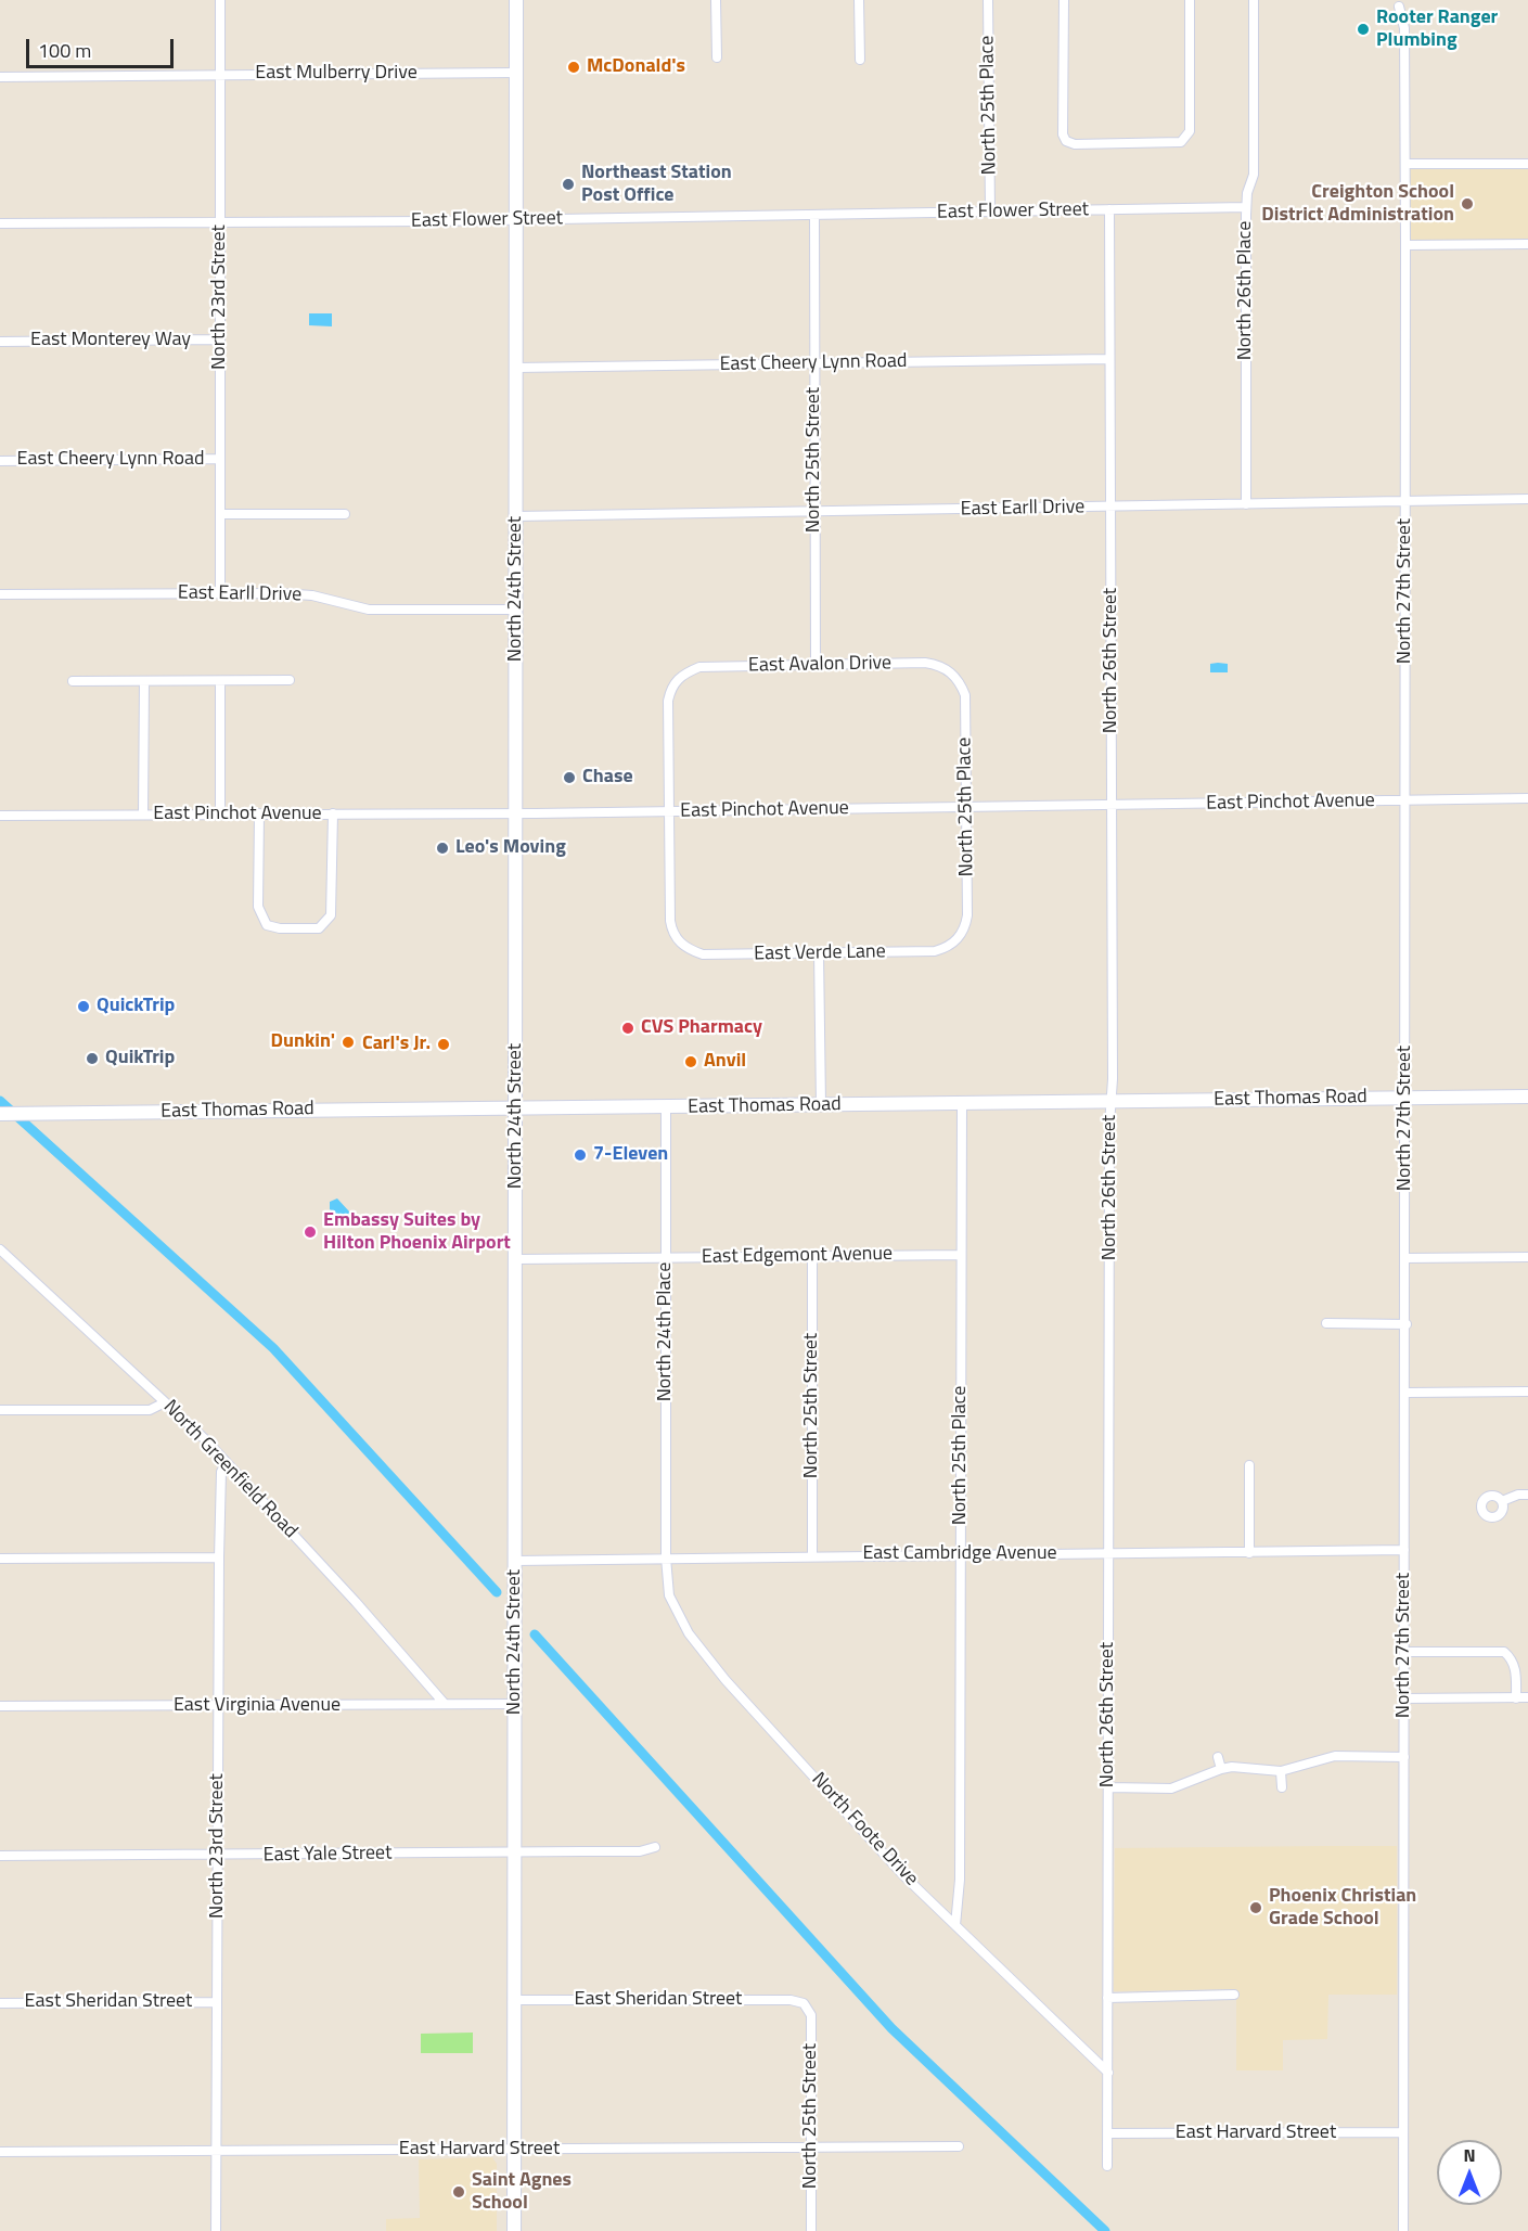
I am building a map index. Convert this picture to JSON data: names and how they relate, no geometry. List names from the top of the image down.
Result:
{
  "streets": {
    "main road": ["North 24th Street", "East Thomas Road"],
    "street": [
      "East Mulberry Drive",
      "North 25th Place",
      "East Flower Street",
      "North 26th Place",
      "North 23rd Street",
      "East Monterey Way",
      "East Cheery Lynn Road",
      "North 25th Street",
      "East Earll Drive",
      "North 27th Street",
      "North 26th Street",
      "East Avalon Drive",
      "East Pinchot Avenue",
      "East Verde Lane",
      "East Edgemont Avenue",
      "North 24th Place",
      "North Greenfield Road",
      "East Cambridge Avenue",
      "East Virginia Avenue",
      "North Foote Drive",
      "East Yale Street",
      "East Sheridan Street",
      "East Harvard Street"
    ]
  },
  "crossings": [
    ["East Mulberry Drive", "North 23rd Street"],
    ["East Mulberry Drive", "North 24th Street"],
    ["North 25th Place", "East Flower Street"],
    ["North 25th Place", "East Avalon Drive"],
    ["North 25th Place", "East Pinchot Avenue"],
    ["North 25th Place", "East Verde Lane"],
    ["North 25th Place", "East Thomas Road"],
    ["North 25th Place", "East Edgemont Avenue"],
    ["North 25th Place", "East Cambridge Avenue"],
    ["North 25th Place", "North Foote Drive"],
    ["East Flower Street", "North 26th Place"],
    ["East Flower Street", "North 23rd Street"],
    ["East Flower Street", "North 25th Street"],
    ["East Flower Street", "North 24th Street"],
    ["East Flower Street", "North 26th Street"],
    ["North 26th Place", "East Earll Drive"],
    ["North 23rd Street", "East Monterey Way"],
    ["North 23rd Street", "East Cheery Lynn Road"],
    ["North 23rd Street", "East Earll Drive"],
    ["North 23rd Street", "North Greenfield Road"],
    ["North 23rd Street", "East Virginia Avenue"],
    ["North 23rd Street", "East Yale Street"],
    ["North 23rd Street", "East Sheridan Street"],
    ["North 23rd Street", "East Harvard Street"],
    ["East Cheery Lynn Road", "North 25th Street"],
    ["East Cheery Lynn Road", "North 24th Street"],
    ["East Cheery Lynn Road", "North 26th Street"],
    ["North 25th Street", "East Earll Drive"],
    ["North 25th Street", "East Avalon Drive"],
    ["North 25th Street", "East Edgemont Avenue"],
    ["North 25th Street", "East Cambridge Avenue"],
    ["North 25th Street", "East Sheridan Street"],
    ["North 25th Street", "East Harvard Street"],
    ["East Earll Drive", "North 24th Street"],
    ["East Earll Drive", "North 27th Street"],
    ["East Earll Drive", "North 26th Street"],
    ["North 24th Street", "East Pinchot Avenue"],
    ["North 24th Street", "East Thomas Road"],
    ["North 24th Street", "East Edgemont Avenue"],
    ["North 24th Street", "East Cambridge Avenue"],
    ["North 24th Street", "East Virginia Avenue"],
    ["North 24th Street", "East Yale Street"],
    ["North 24th Street", "East Sheridan Street"],
    ["North 24th Street", "East Harvard Street"],
    ["North 27th Street", "East Pinchot Avenue"],
    ["North 27th Street", "East Thomas Road"],
    ["North 27th Street", "East Cambridge Avenue"],
    ["North 27th Street", "East Harvard Street"],
    ["North 26th Street", "East Pinchot Avenue"],
    ["North 26th Street", "East Thomas Road"],
    ["North 26th Street", "East Cambridge Avenue"],
    ["North 26th Street", "North Foote Drive"],
    ["North 26th Street", "East Harvard Street"],
    ["East Avalon Drive", "East Pinchot Avenue"],
    ["East Avalon Drive", "East Verde Lane"],
    ["East Pinchot Avenue", "East Verde Lane"],
    ["East Thomas Road", "North 24th Place"],
    ["East Edgemont Avenue", "North 24th Place"],
    ["North 24th Place", "East Cambridge Avenue"],
    ["North 24th Place", "North Foote Drive"],
    ["North Greenfield Road", "East Virginia Avenue"],
    ["East Cambridge Avenue", "North Foote Drive"]
  ],
  "places": [
    "Rooter Ranger Plumbing",
    "McDonald's",
    "Northeast Station Post Office",
    "Creighton School District Administration",
    "Chase",
    "Leo's Moving",
    "QuickTrip",
    "CVS Pharmacy",
    "Dunkin'",
    "Carl's Jr.",
    "QuikTrip",
    "Anvil",
    "7-Eleven",
    "Embassy Suites by Hilton Phoenix Airport",
    "Phoenix Christian Grade School",
    "Saint Agnes School"
  ],
  "scale_bar": "100 m",
  "north": "top"
}
